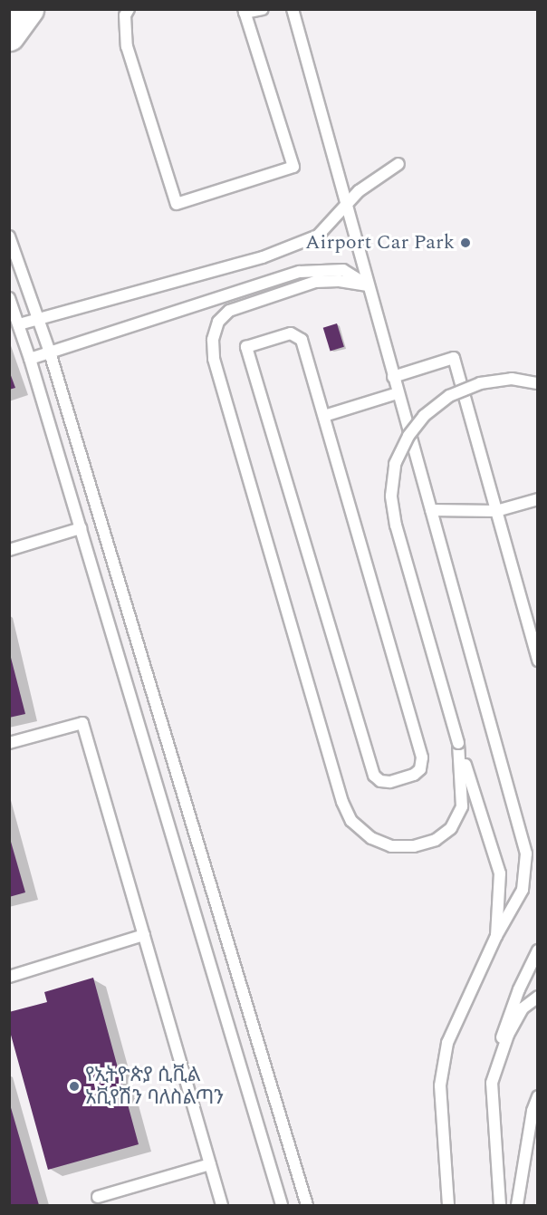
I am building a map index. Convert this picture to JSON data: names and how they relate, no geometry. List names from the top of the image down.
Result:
{
  "places": ["Airport Car Park", "የኢትዮጵያ ሲቪል አቪየሽን ባለስልጣን"]
}
